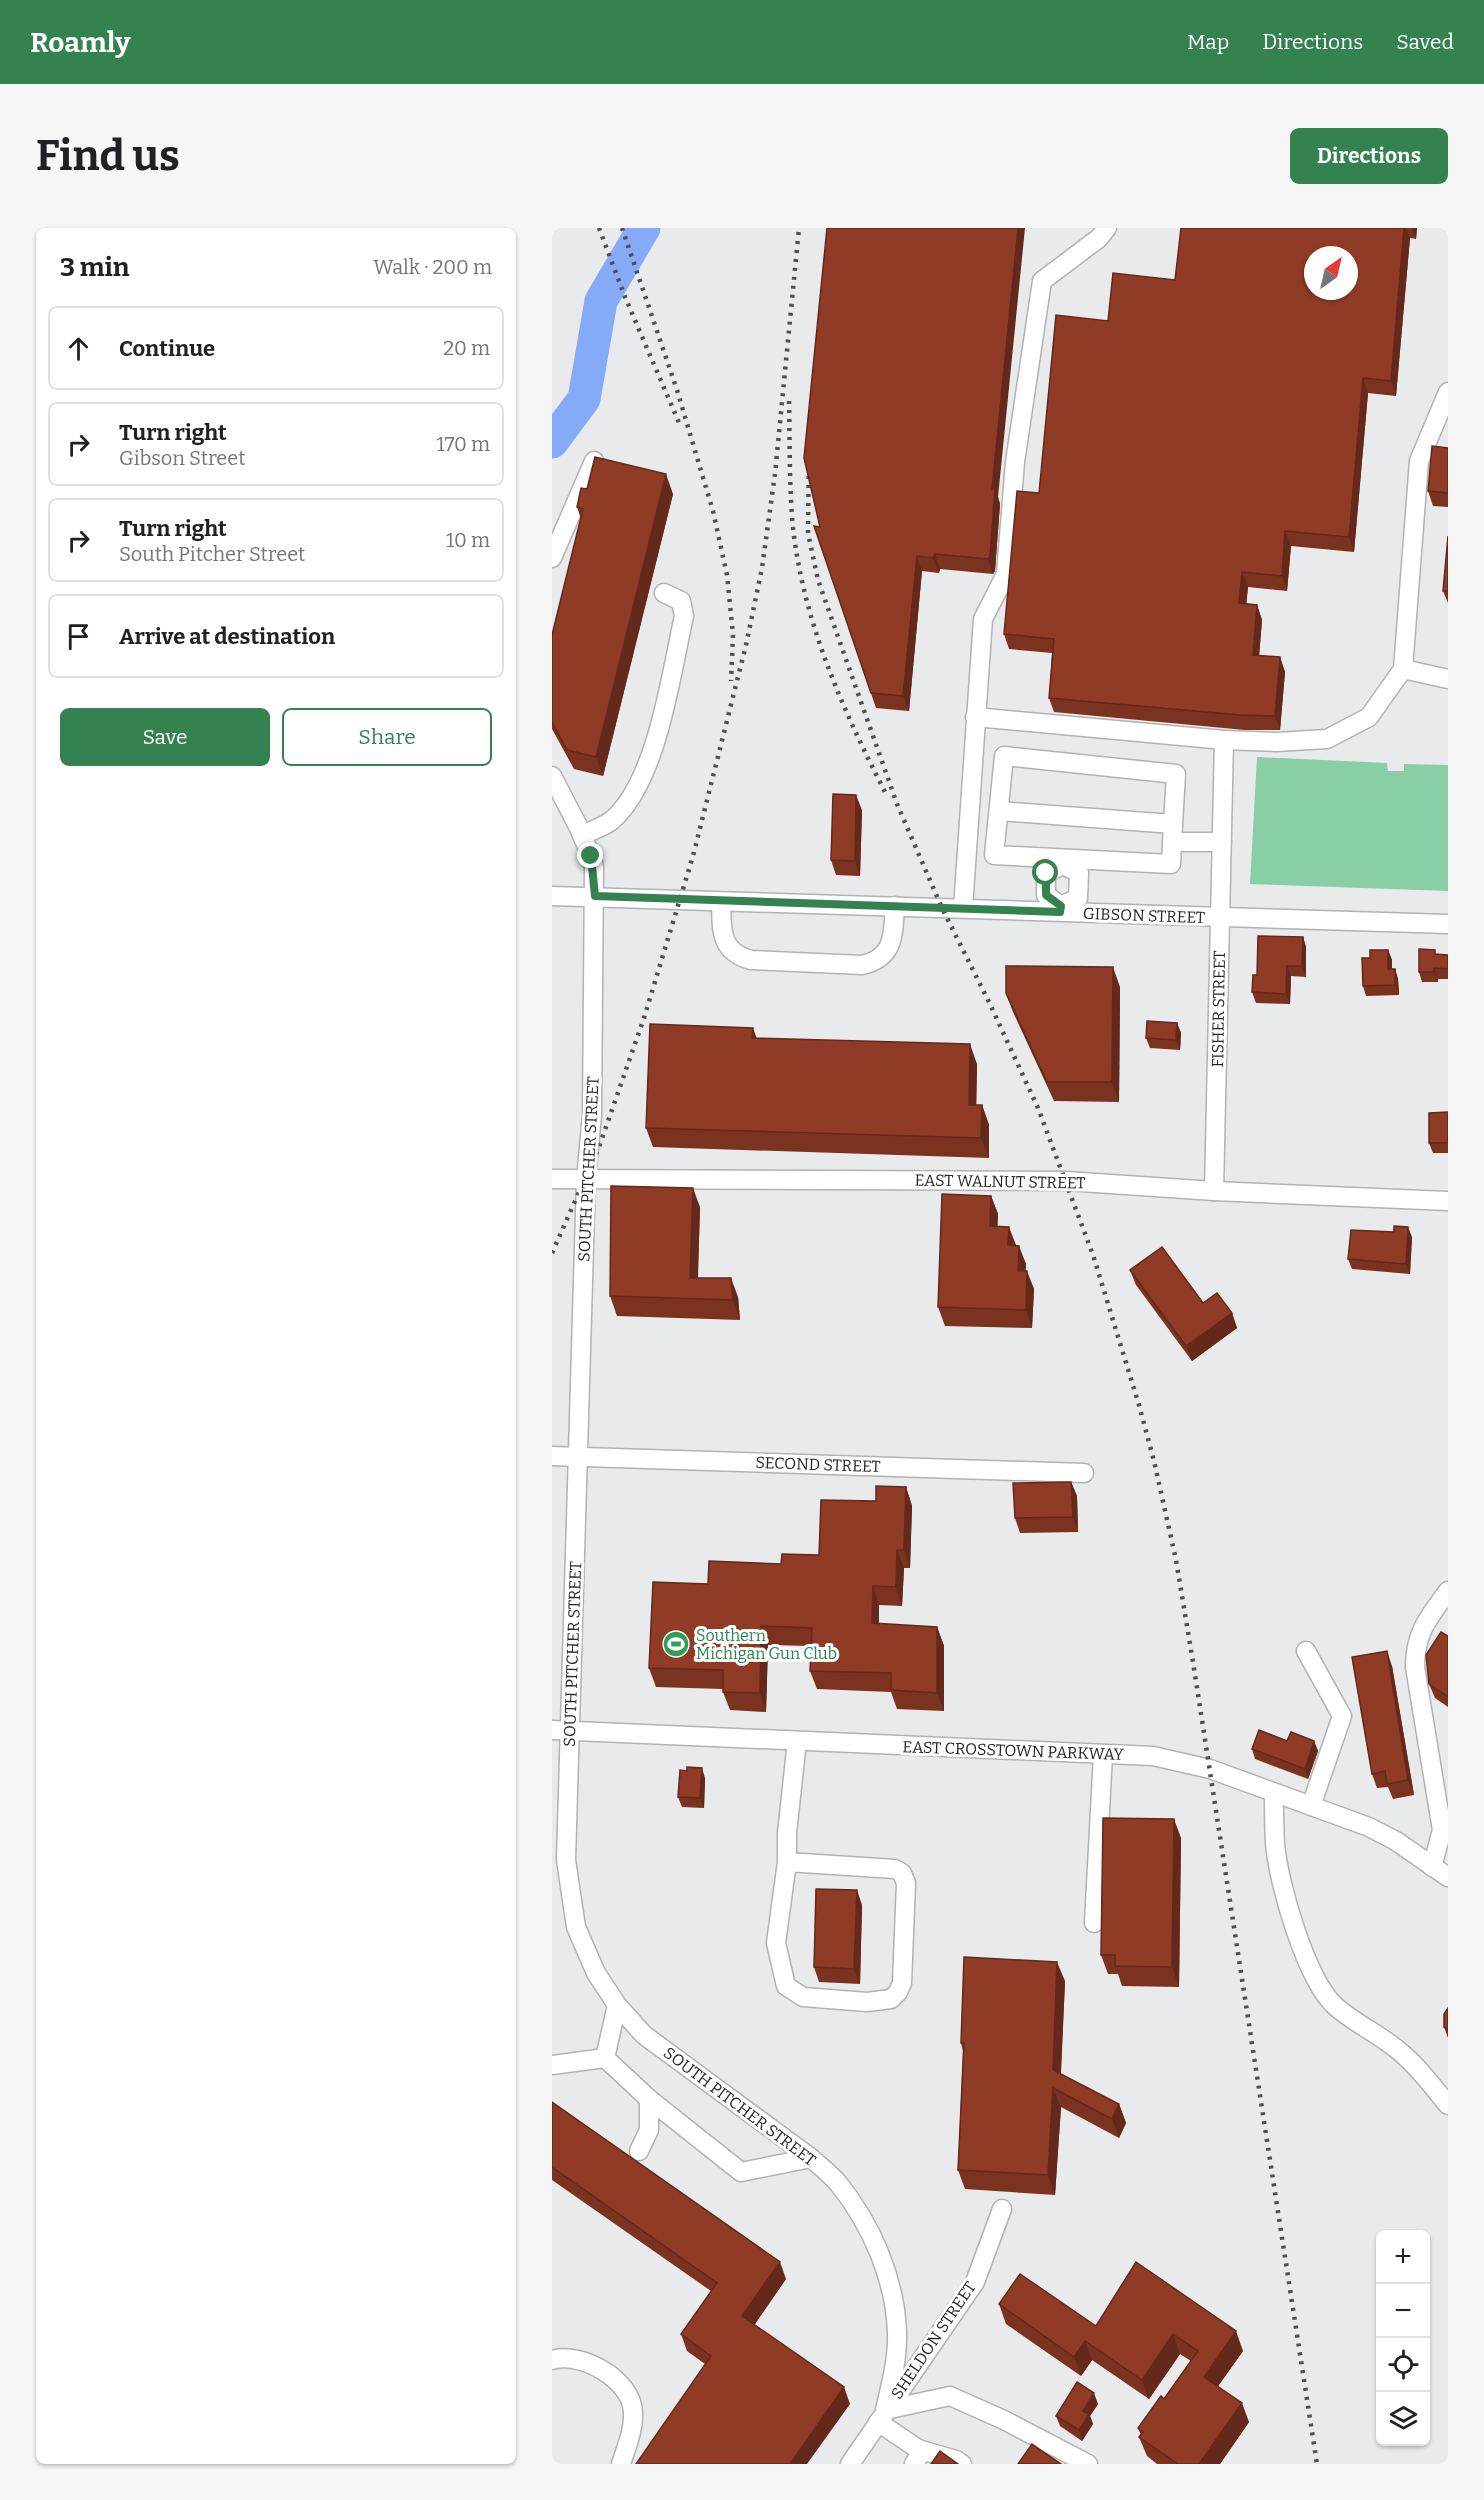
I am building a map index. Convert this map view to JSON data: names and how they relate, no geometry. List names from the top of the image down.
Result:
{
  "streets": {
    "street": [
      "GIBSON STREET",
      "FISHER STREET",
      "SOUTH PITCHER STREET",
      "EAST WALNUT STREET",
      "SECOND STREET",
      "EAST CROSSTOWN PARKWAY",
      "SHELDON STREET"
    ]
  },
  "crossings": [
    ["GIBSON STREET", "FISHER STREET"],
    ["GIBSON STREET", "SOUTH PITCHER STREET"],
    ["FISHER STREET", "EAST WALNUT STREET"],
    ["SOUTH PITCHER STREET", "EAST WALNUT STREET"],
    ["SOUTH PITCHER STREET", "SECOND STREET"],
    ["SOUTH PITCHER STREET", "EAST CROSSTOWN PARKWAY"],
    ["SOUTH PITCHER STREET", "SHELDON STREET"]
  ],
  "places": {
    "sports": ["Southern Michigan Gun Club"]
  },
  "north": "top right",
  "page": {
    "header": "Roamly",
    "nav": ["Map", "Directions", "Saved"],
    "buttons": [
      "Directions",
      ["Save", "Share"]
    ],
    "title": "Find us",
    "heading": ["3 min", "Walk · 200 m"],
    "list": [
      ["Continue", "20 m"],
      ["Turn right", "Gibson Street", "170 m"],
      ["Turn right", "South Pitcher Street", "10 m"],
      "Arrive at destination"
    ],
    "map_buttons": ["+", "−"]
  }
}
